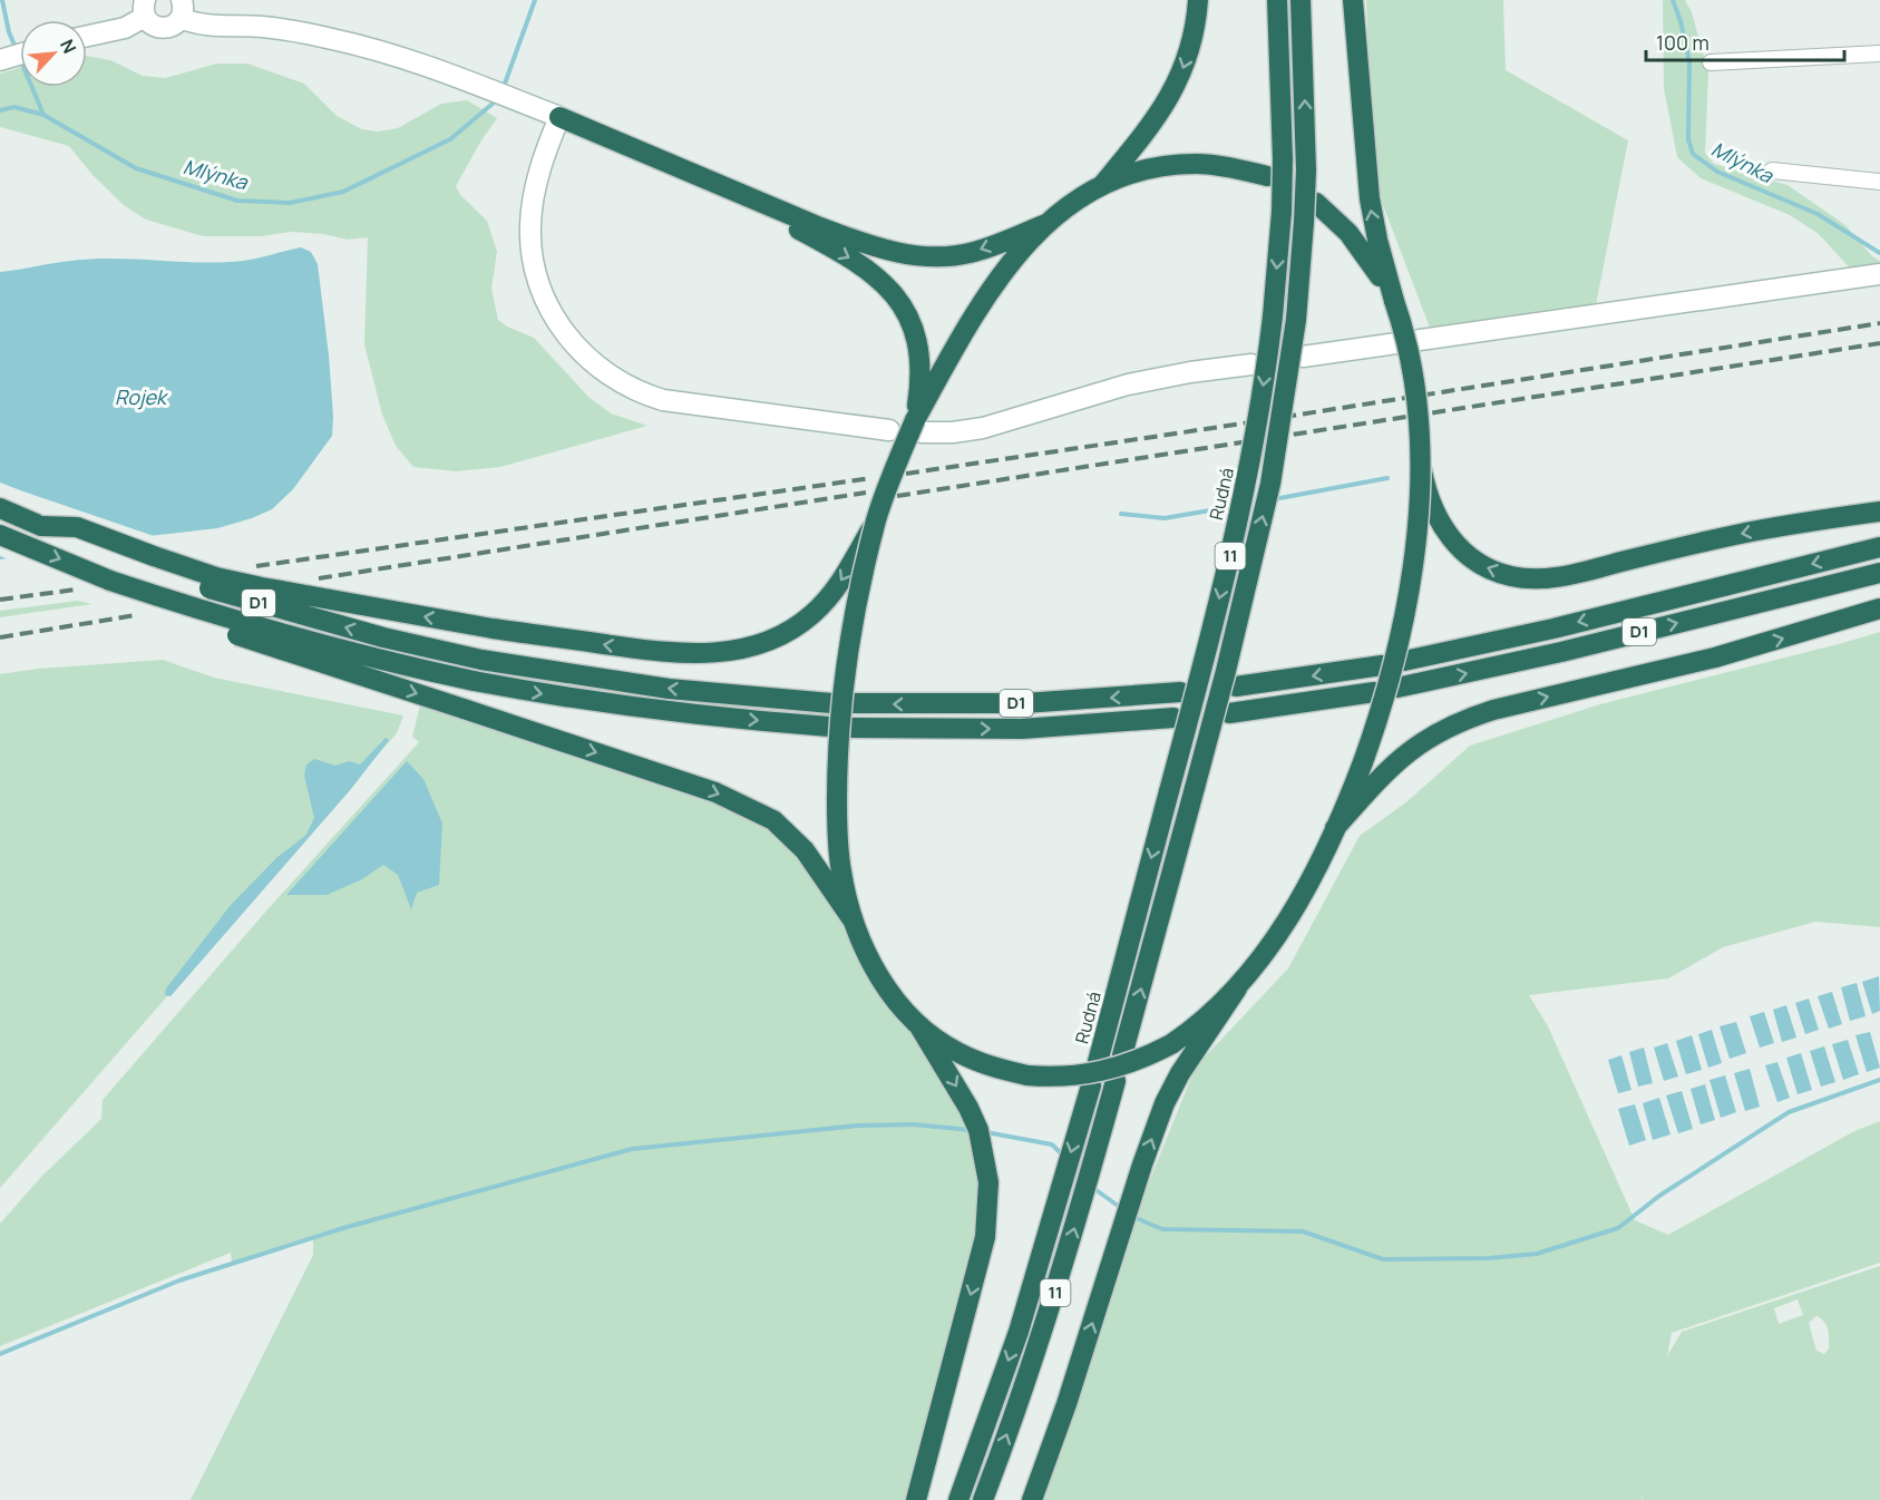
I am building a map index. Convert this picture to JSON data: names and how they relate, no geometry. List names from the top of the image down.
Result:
{
  "streets": {
    "highway": ["Rudná", "11", "D1"]
  },
  "water": ["Mlýnka", "Rojek"],
  "scale_bar": "100 m",
  "north": "top right"
}
